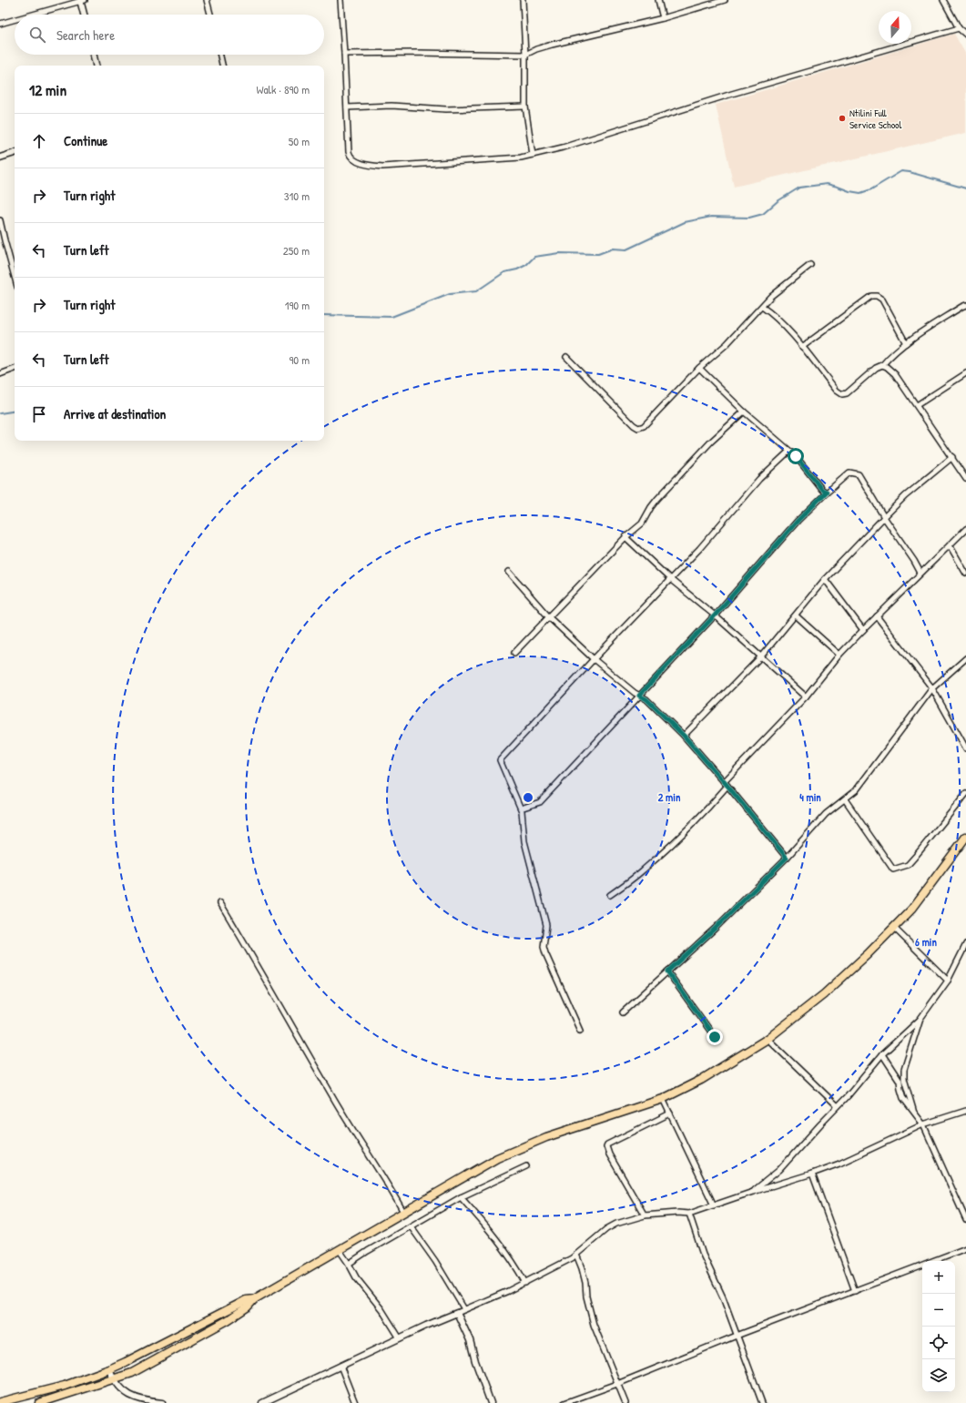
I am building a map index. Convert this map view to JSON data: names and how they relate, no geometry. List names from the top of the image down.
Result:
{
  "places": ["Ntilini Full Service School"],
  "north": "top",
  "page": {
    "search": "Search here",
    "heading": ["12 min", "Walk · 890 m"],
    "list": [
      ["Continue", "50 m"],
      ["Turn right", "310 m"],
      ["Turn left", "250 m"],
      ["Turn right", "190 m"],
      ["Turn left", "90 m"],
      "Arrive at destination"
    ],
    "map_buttons": ["+", "−"]
  },
  "rings": ["2 min", "4 min", "6 min"]
}
